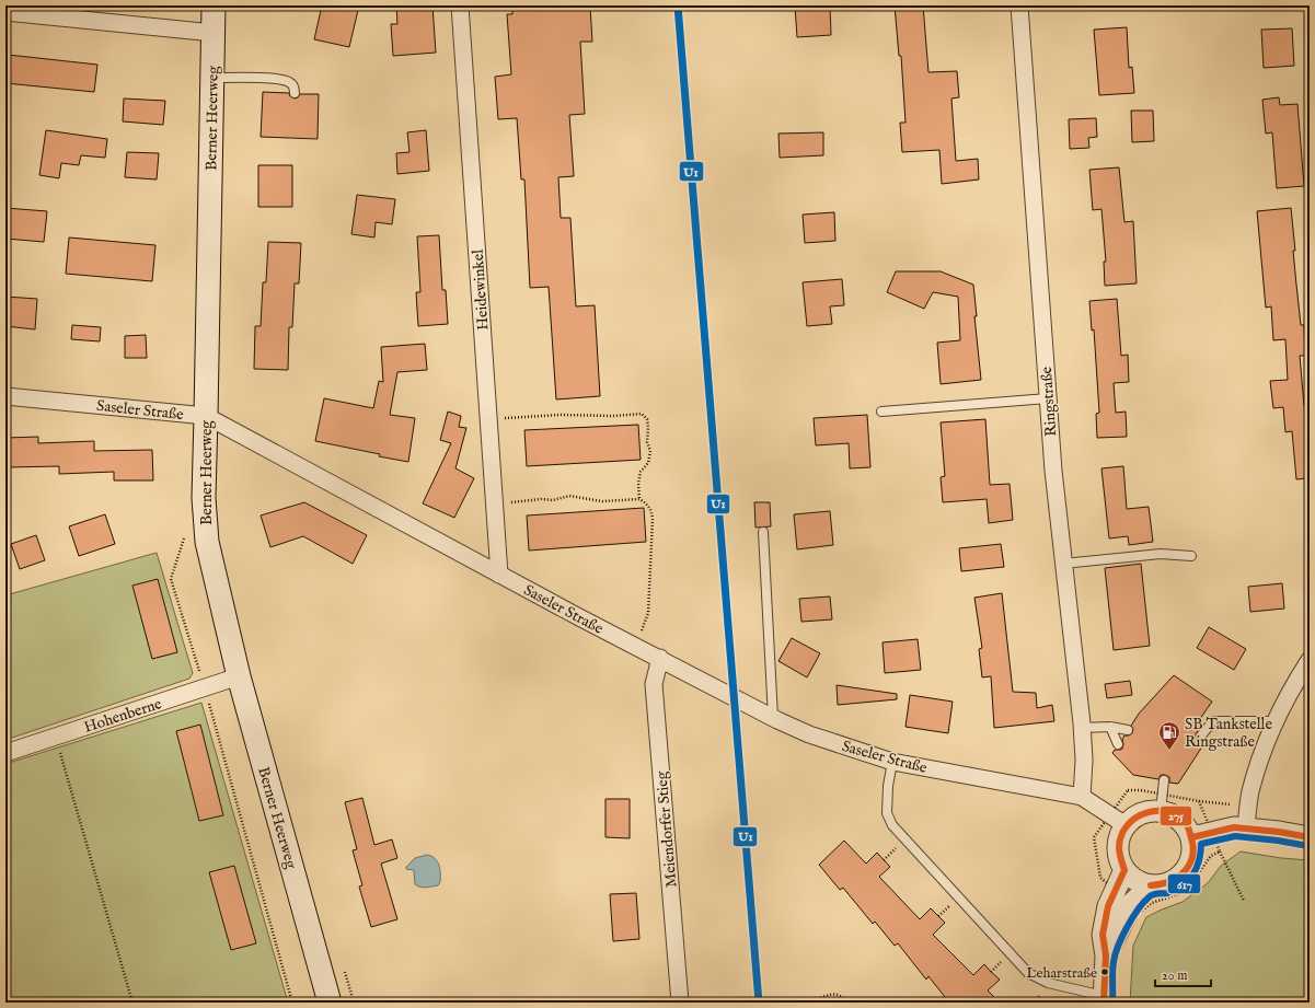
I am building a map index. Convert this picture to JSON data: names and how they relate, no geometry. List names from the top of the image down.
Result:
{
  "streets": {
    "main road": ["Berner Heerweg"],
    "street": [
      "Heidewinkel",
      "Ringstraße",
      "Saseler Straße",
      "Hohenberne",
      "Meiendorfer Stieg"
    ]
  },
  "crossings": [
    ["Berner Heerweg", "Saseler Straße"],
    ["Berner Heerweg", "Hohenberne"],
    ["Heidewinkel", "Saseler Straße"],
    ["Ringstraße", "Saseler Straße"],
    ["Saseler Straße", "Meiendorfer Stieg"]
  ],
  "places": {
    "fuel station": ["SB Tankstelle Ringstraße"],
    "other": ["Leharstraße"]
  },
  "lines": ["transit line U1", "transit line 275", "transit line 617"],
  "scale_bar": "20 m"
}
